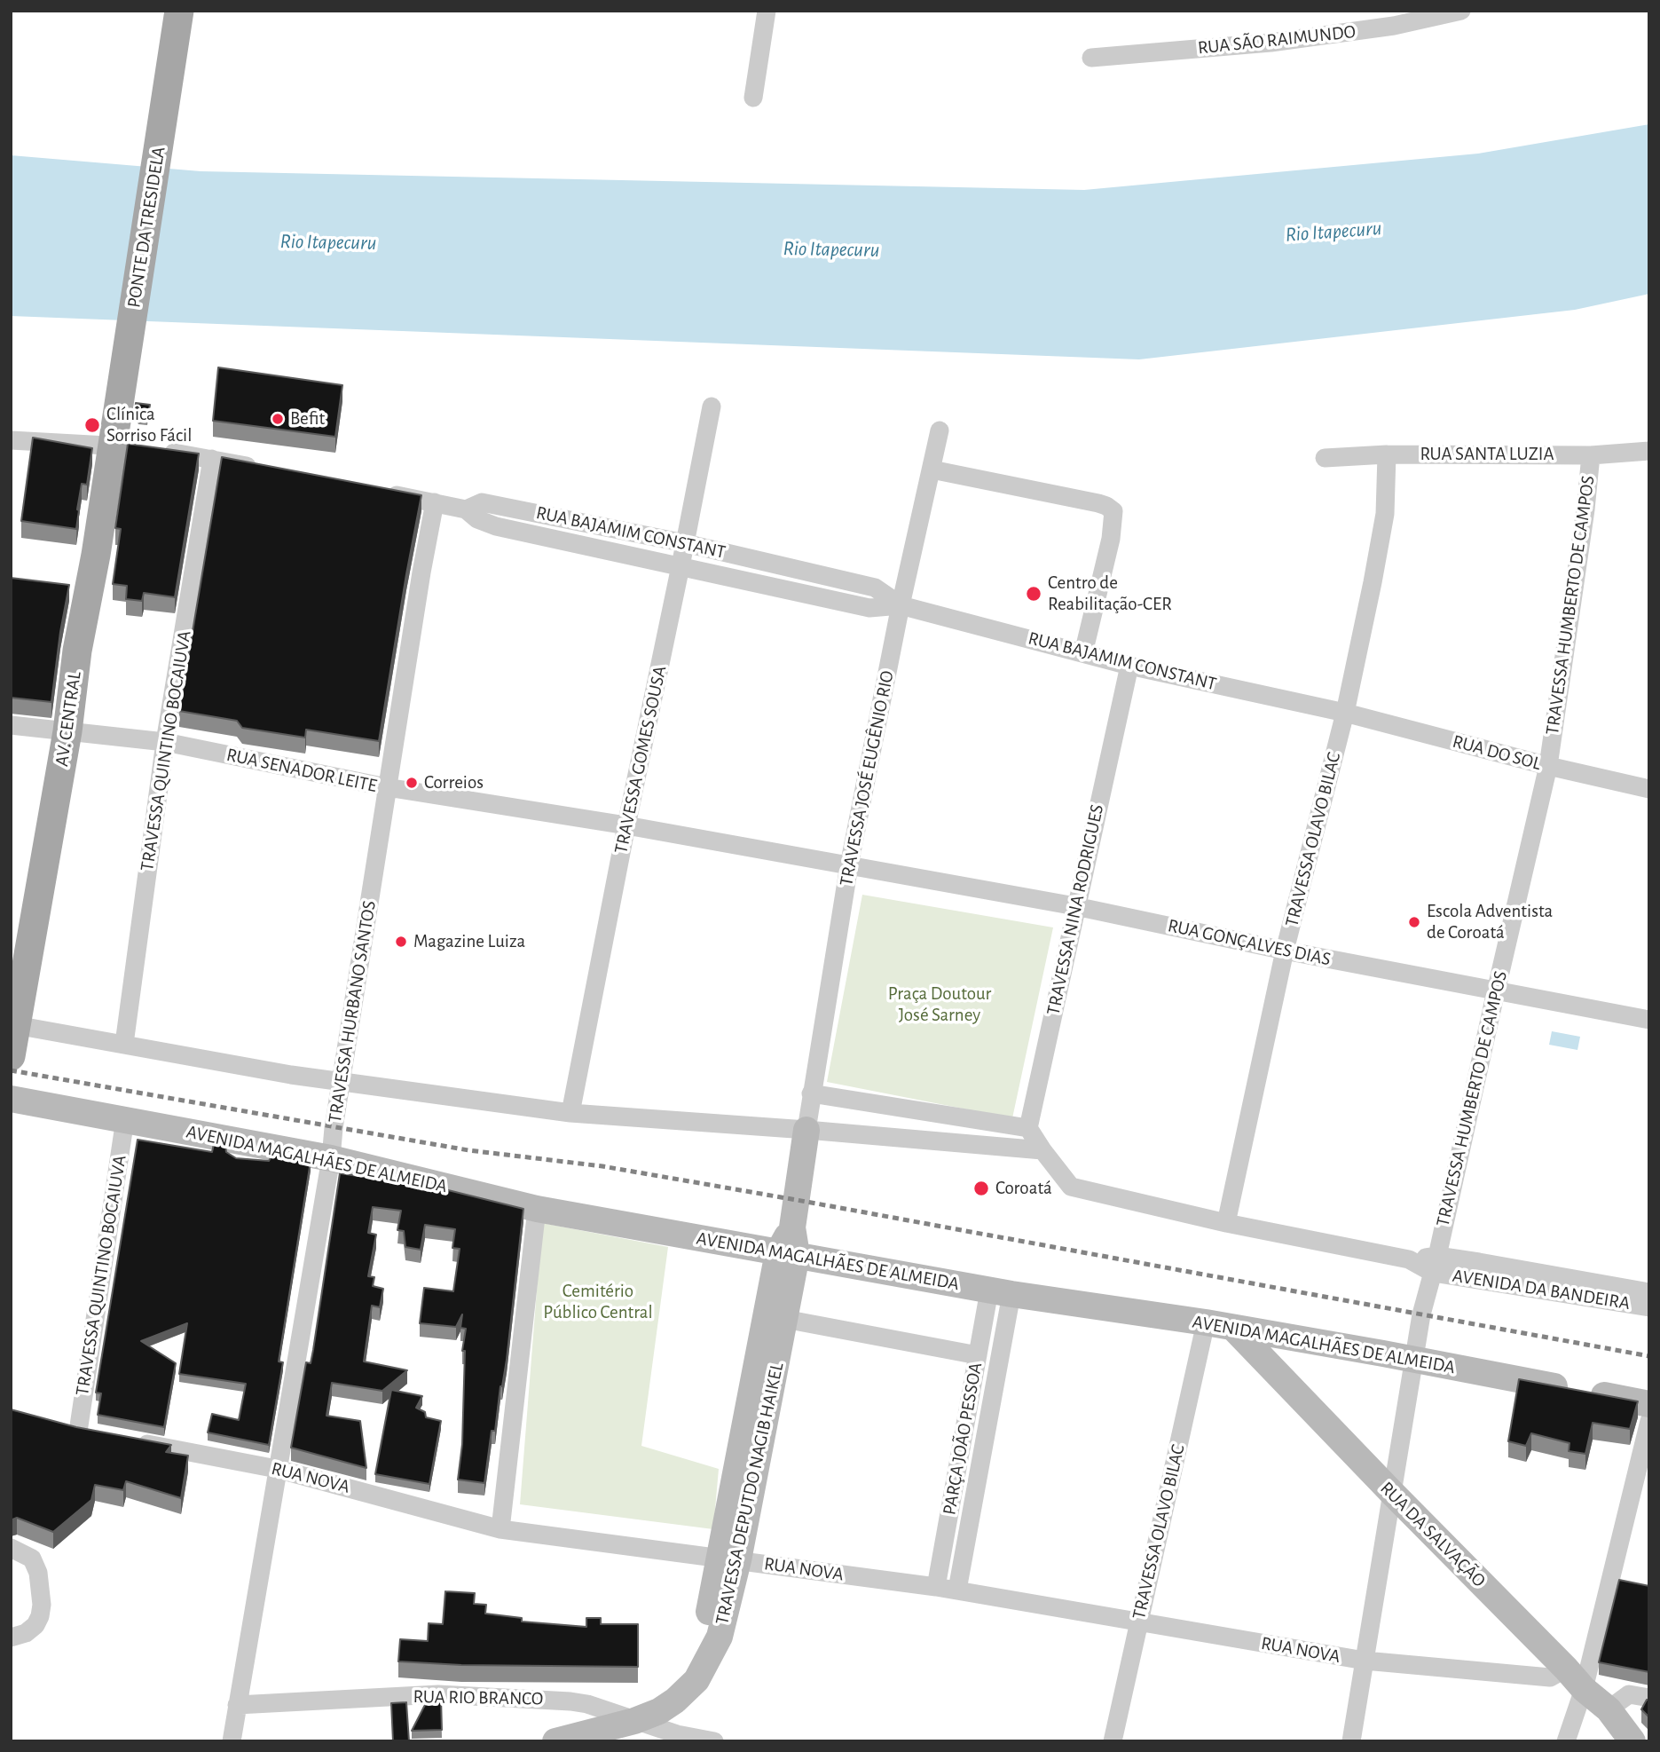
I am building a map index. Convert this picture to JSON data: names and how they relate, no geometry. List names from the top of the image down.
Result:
{
  "streets": {
    "main road": ["PONTE DA TRESIDELA", "AV. CENTRAL"],
    "street": [
      "RUA SÃO RAIMUNDO",
      "RUA SANTA LUZIA",
      "RUA BAJAMIM CONSTANT",
      "TRAVESSA HUMBERTO DE CAMPOS",
      "TRAVESSA QUINTINO BOCAIUVA",
      "RUA DO SOL",
      "TRAVESSA GOMES SOUSA",
      "RUA SENADOR LEITE",
      "TRAVESSA JOSÉ EUGÊNIO RIO",
      "TRAVESSA OLAVO BILAC",
      "TRAVESSA NINA RODRIGUES",
      "RUA GONÇALVES DIAS",
      "TRAVESSA HURBANO SANTOS",
      "AVENIDA MAGALHÃES DE ALMEIDA",
      "AVENIDA DA BANDEIRA",
      "PARÇA JOÃO PESSOA",
      "RUA NOVA",
      "TRAVESSA DEPUTDO NAGIB HAIKEL",
      "RUA DA SALVAÇÃO",
      "RUA RIO BRANCO"
    ]
  },
  "crossings": [
    ["PONTE DA TRESIDELA", "AV. CENTRAL"],
    ["RUA SANTA LUZIA", "TRAVESSA HUMBERTO DE CAMPOS"],
    ["RUA SANTA LUZIA", "TRAVESSA OLAVO BILAC"],
    ["RUA BAJAMIM CONSTANT", "RUA DO SOL"],
    ["RUA BAJAMIM CONSTANT", "TRAVESSA GOMES SOUSA"],
    ["RUA BAJAMIM CONSTANT", "TRAVESSA JOSÉ EUGÊNIO RIO"],
    ["RUA BAJAMIM CONSTANT", "TRAVESSA OLAVO BILAC"],
    ["RUA BAJAMIM CONSTANT", "TRAVESSA NINA RODRIGUES"],
    ["RUA BAJAMIM CONSTANT", "TRAVESSA HURBANO SANTOS"],
    ["TRAVESSA HUMBERTO DE CAMPOS", "RUA DO SOL"],
    ["TRAVESSA HUMBERTO DE CAMPOS", "RUA GONÇALVES DIAS"],
    ["TRAVESSA HUMBERTO DE CAMPOS", "AVENIDA MAGALHÃES DE ALMEIDA"],
    ["TRAVESSA HUMBERTO DE CAMPOS", "AVENIDA DA BANDEIRA"],
    ["TRAVESSA HUMBERTO DE CAMPOS", "RUA NOVA"],
    ["TRAVESSA HUMBERTO DE CAMPOS", "RUA DA SALVAÇÃO"],
    ["AV. CENTRAL", "RUA SENADOR LEITE"],
    ["TRAVESSA QUINTINO BOCAIUVA", "RUA SENADOR LEITE"],
    ["TRAVESSA QUINTINO BOCAIUVA", "AVENIDA MAGALHÃES DE ALMEIDA"],
    ["RUA DO SOL", "TRAVESSA OLAVO BILAC"],
    ["TRAVESSA GOMES SOUSA", "RUA SENADOR LEITE"],
    ["RUA SENADOR LEITE", "TRAVESSA JOSÉ EUGÊNIO RIO"],
    ["RUA SENADOR LEITE", "RUA GONÇALVES DIAS"],
    ["RUA SENADOR LEITE", "TRAVESSA HURBANO SANTOS"],
    ["TRAVESSA JOSÉ EUGÊNIO RIO", "RUA GONÇALVES DIAS"],
    ["TRAVESSA JOSÉ EUGÊNIO RIO", "TRAVESSA DEPUTDO NAGIB HAIKEL"],
    ["TRAVESSA OLAVO BILAC", "RUA GONÇALVES DIAS"],
    ["TRAVESSA OLAVO BILAC", "AVENIDA MAGALHÃES DE ALMEIDA"],
    ["TRAVESSA OLAVO BILAC", "RUA NOVA"],
    ["TRAVESSA NINA RODRIGUES", "RUA GONÇALVES DIAS"],
    ["TRAVESSA HURBANO SANTOS", "AVENIDA MAGALHÃES DE ALMEIDA"],
    ["TRAVESSA HURBANO SANTOS", "RUA NOVA"],
    ["TRAVESSA HURBANO SANTOS", "RUA RIO BRANCO"],
    ["AVENIDA MAGALHÃES DE ALMEIDA", "PARÇA JOÃO PESSOA"],
    ["AVENIDA MAGALHÃES DE ALMEIDA", "TRAVESSA DEPUTDO NAGIB HAIKEL"],
    ["AVENIDA MAGALHÃES DE ALMEIDA", "RUA DA SALVAÇÃO"],
    ["PARÇA JOÃO PESSOA", "RUA NOVA"],
    ["RUA NOVA", "TRAVESSA DEPUTDO NAGIB HAIKEL"],
    ["RUA NOVA", "RUA DA SALVAÇÃO"],
    ["TRAVESSA DEPUTDO NAGIB HAIKEL", "RUA RIO BRANCO"]
  ],
  "water": ["Rio Itapecuru"],
  "parks": ["Praça Doutour José Sarney", "Cemitério Público Central"],
  "places": [
    "Befit",
    "Clínica Sorriso Fácil",
    "Centro de Reabilitação-CER",
    "Correios",
    "Escola Adventista de Coroatá",
    "Magazine Luiza",
    "Coroatá"
  ]
}
